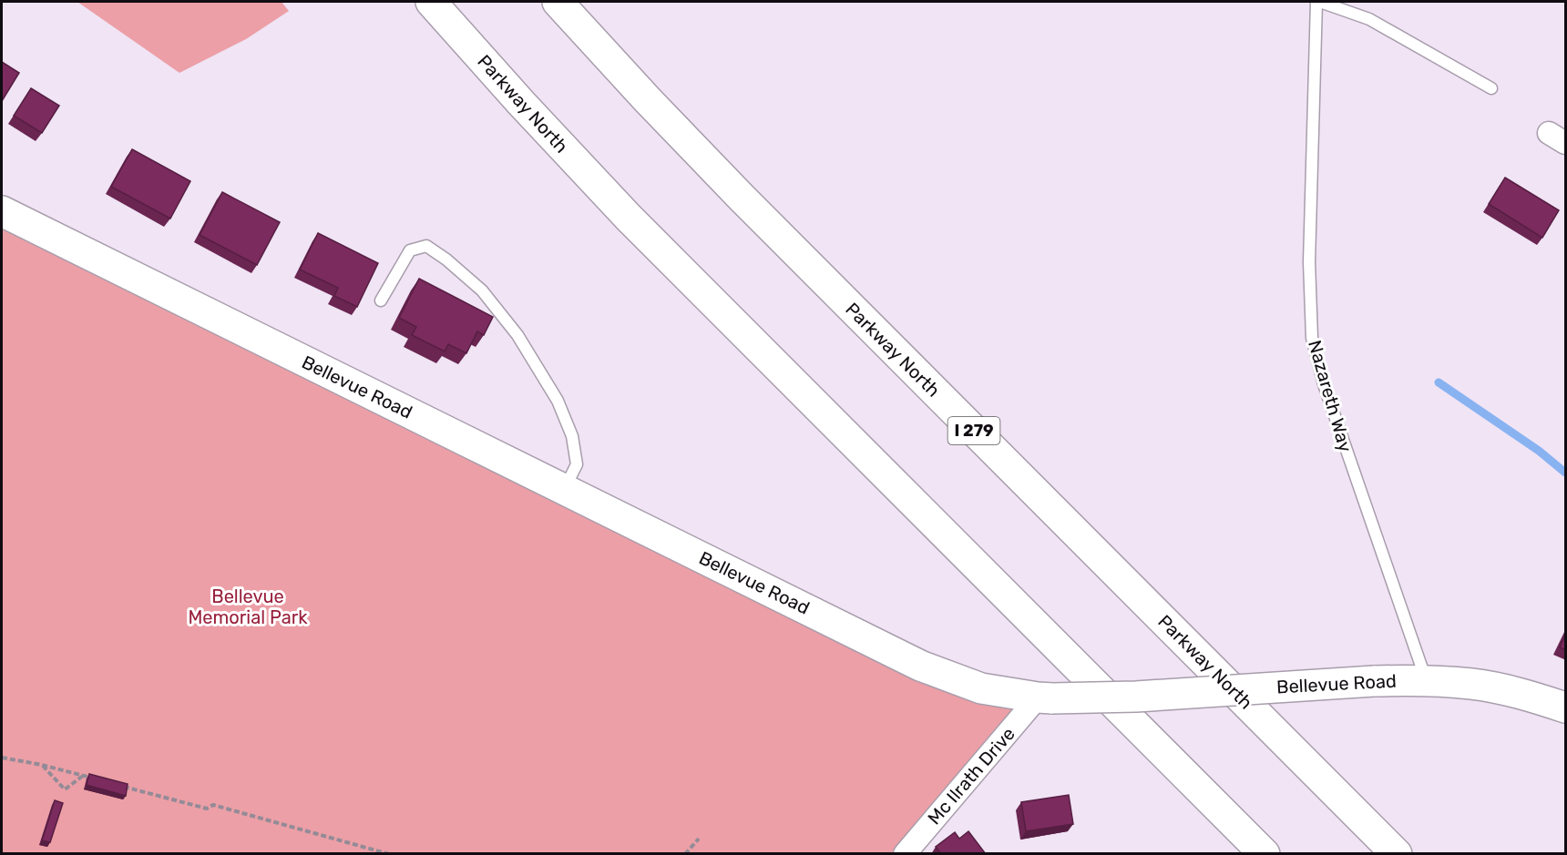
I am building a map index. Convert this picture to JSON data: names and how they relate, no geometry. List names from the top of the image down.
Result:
{
  "streets": {
    "main road": ["Parkway North", "Bellevue Road", "I 279"],
    "street": ["Mc Ilrath Drive"],
    "lane": ["Nazareth Way"]
  },
  "crossings": [
    ["Bellevue Road", "Nazareth Way"],
    ["Bellevue Road", "Mc Ilrath Drive"]
  ],
  "parks": ["Bellevue Memorial Park"]
}
